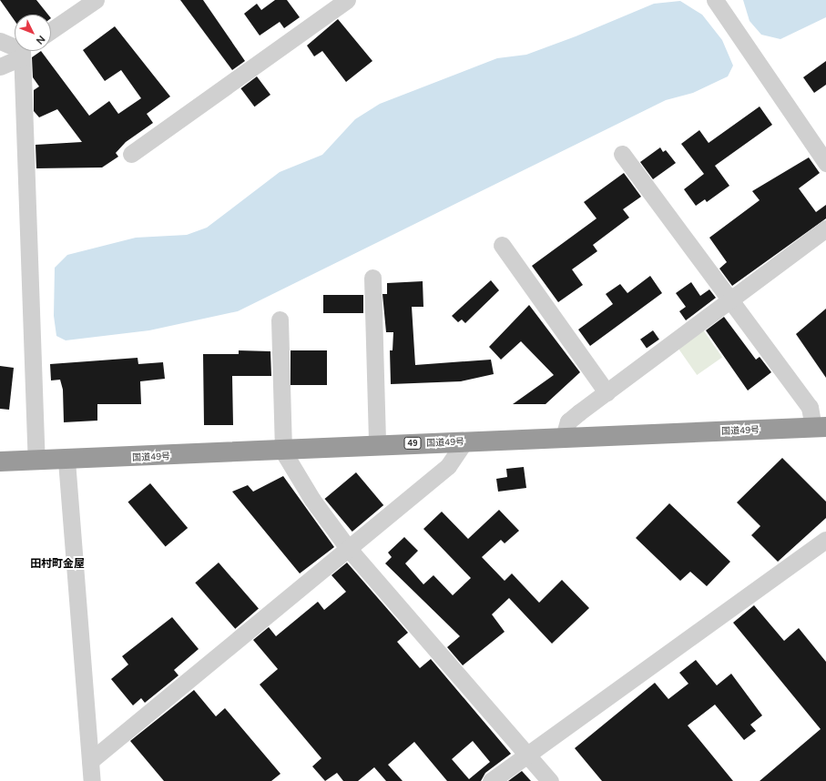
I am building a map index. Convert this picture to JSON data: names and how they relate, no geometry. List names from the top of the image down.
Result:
{
  "streets": {
    "highway": ["国道49号", "49"]
  },
  "districts": ["田村町金屋"],
  "north": "bottom right"
}
